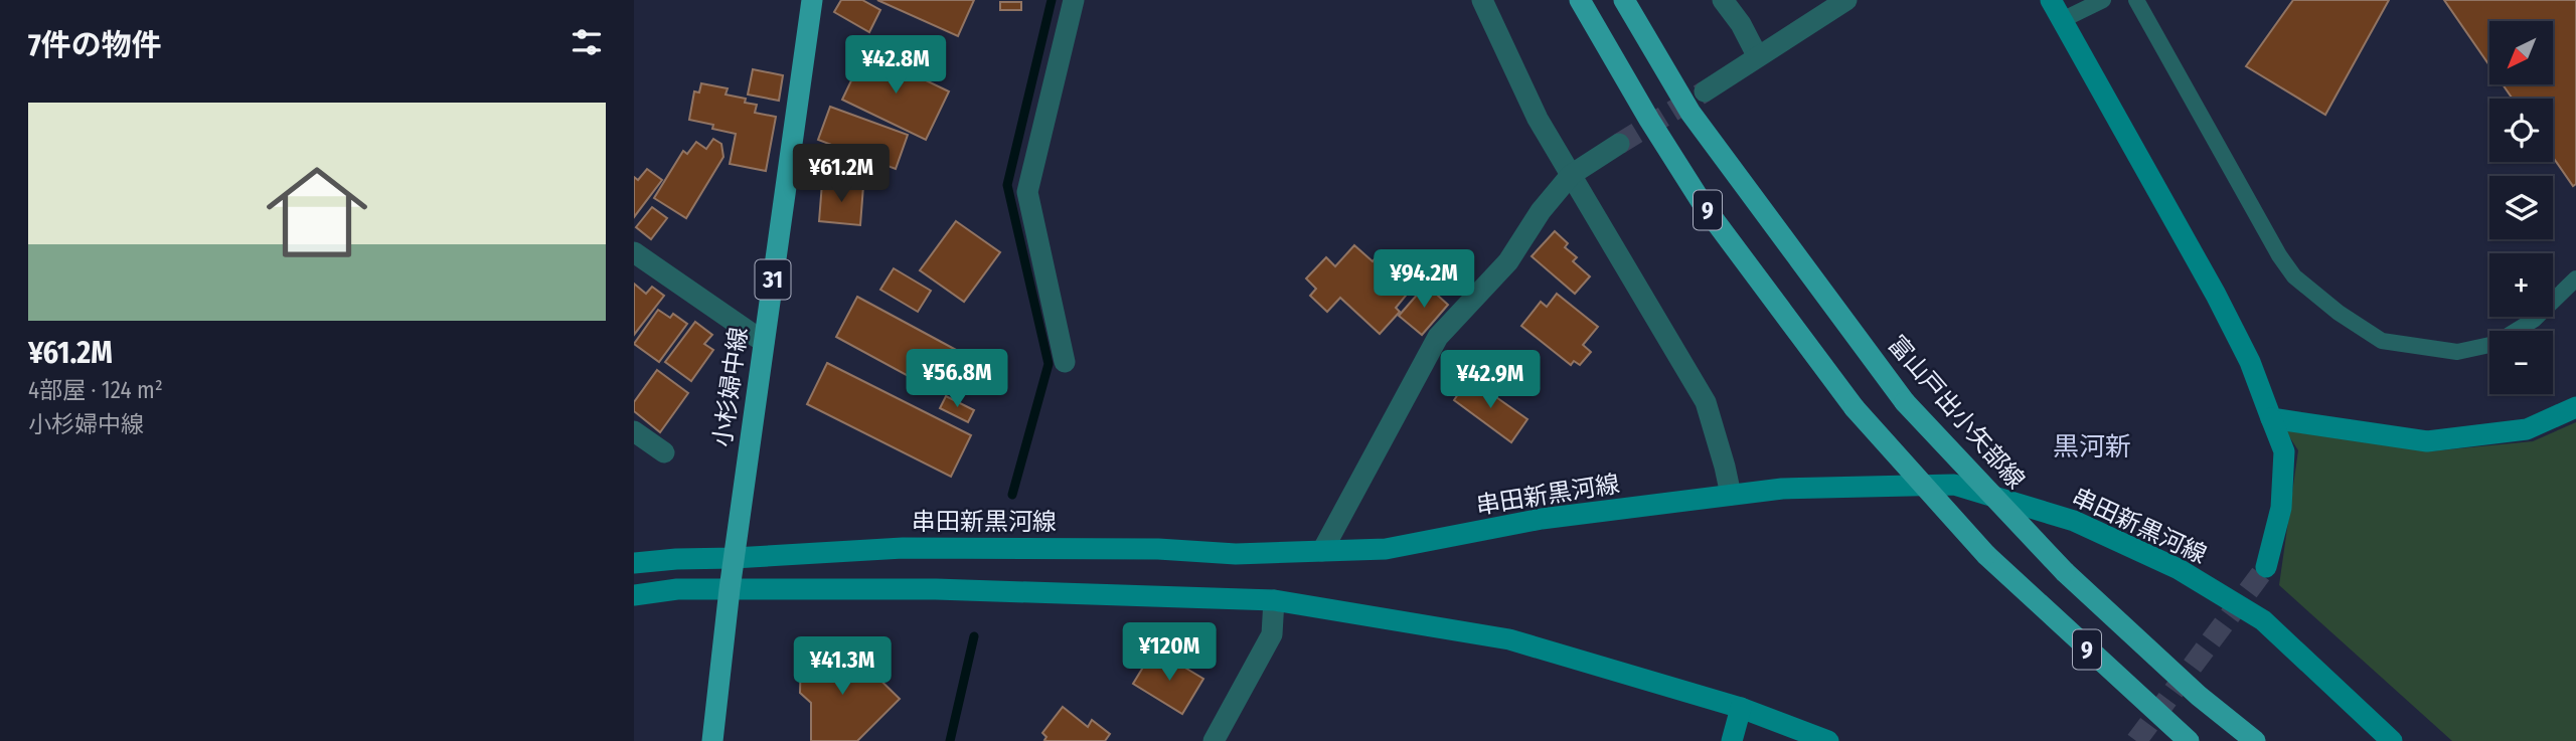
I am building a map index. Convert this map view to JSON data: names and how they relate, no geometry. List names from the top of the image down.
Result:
{
  "streets": {
    "main road": [
      "9",
      "31",
      "小杉婦中線",
      "富山戸出小矢部線",
      "串田新黒河線"
    ]
  },
  "crossings": [
    ["小杉婦中線", "串田新黒河線"]
  ],
  "districts": ["黒河新"],
  "north": "bottom left",
  "page": {
    "heading": "7件の物件",
    "map_buttons": ["+", "−"],
    "price": [
      "¥42.8M",
      "¥61.2M",
      "¥94.2M",
      "¥56.8M",
      "¥42.9M",
      "¥120M",
      "¥41.3M"
    ],
    "list": [
      {
        "name": "¥61.2M",
        "note": "4部屋 · 124 m² · 小杉婦中線"
      }
    ]
  }
}
